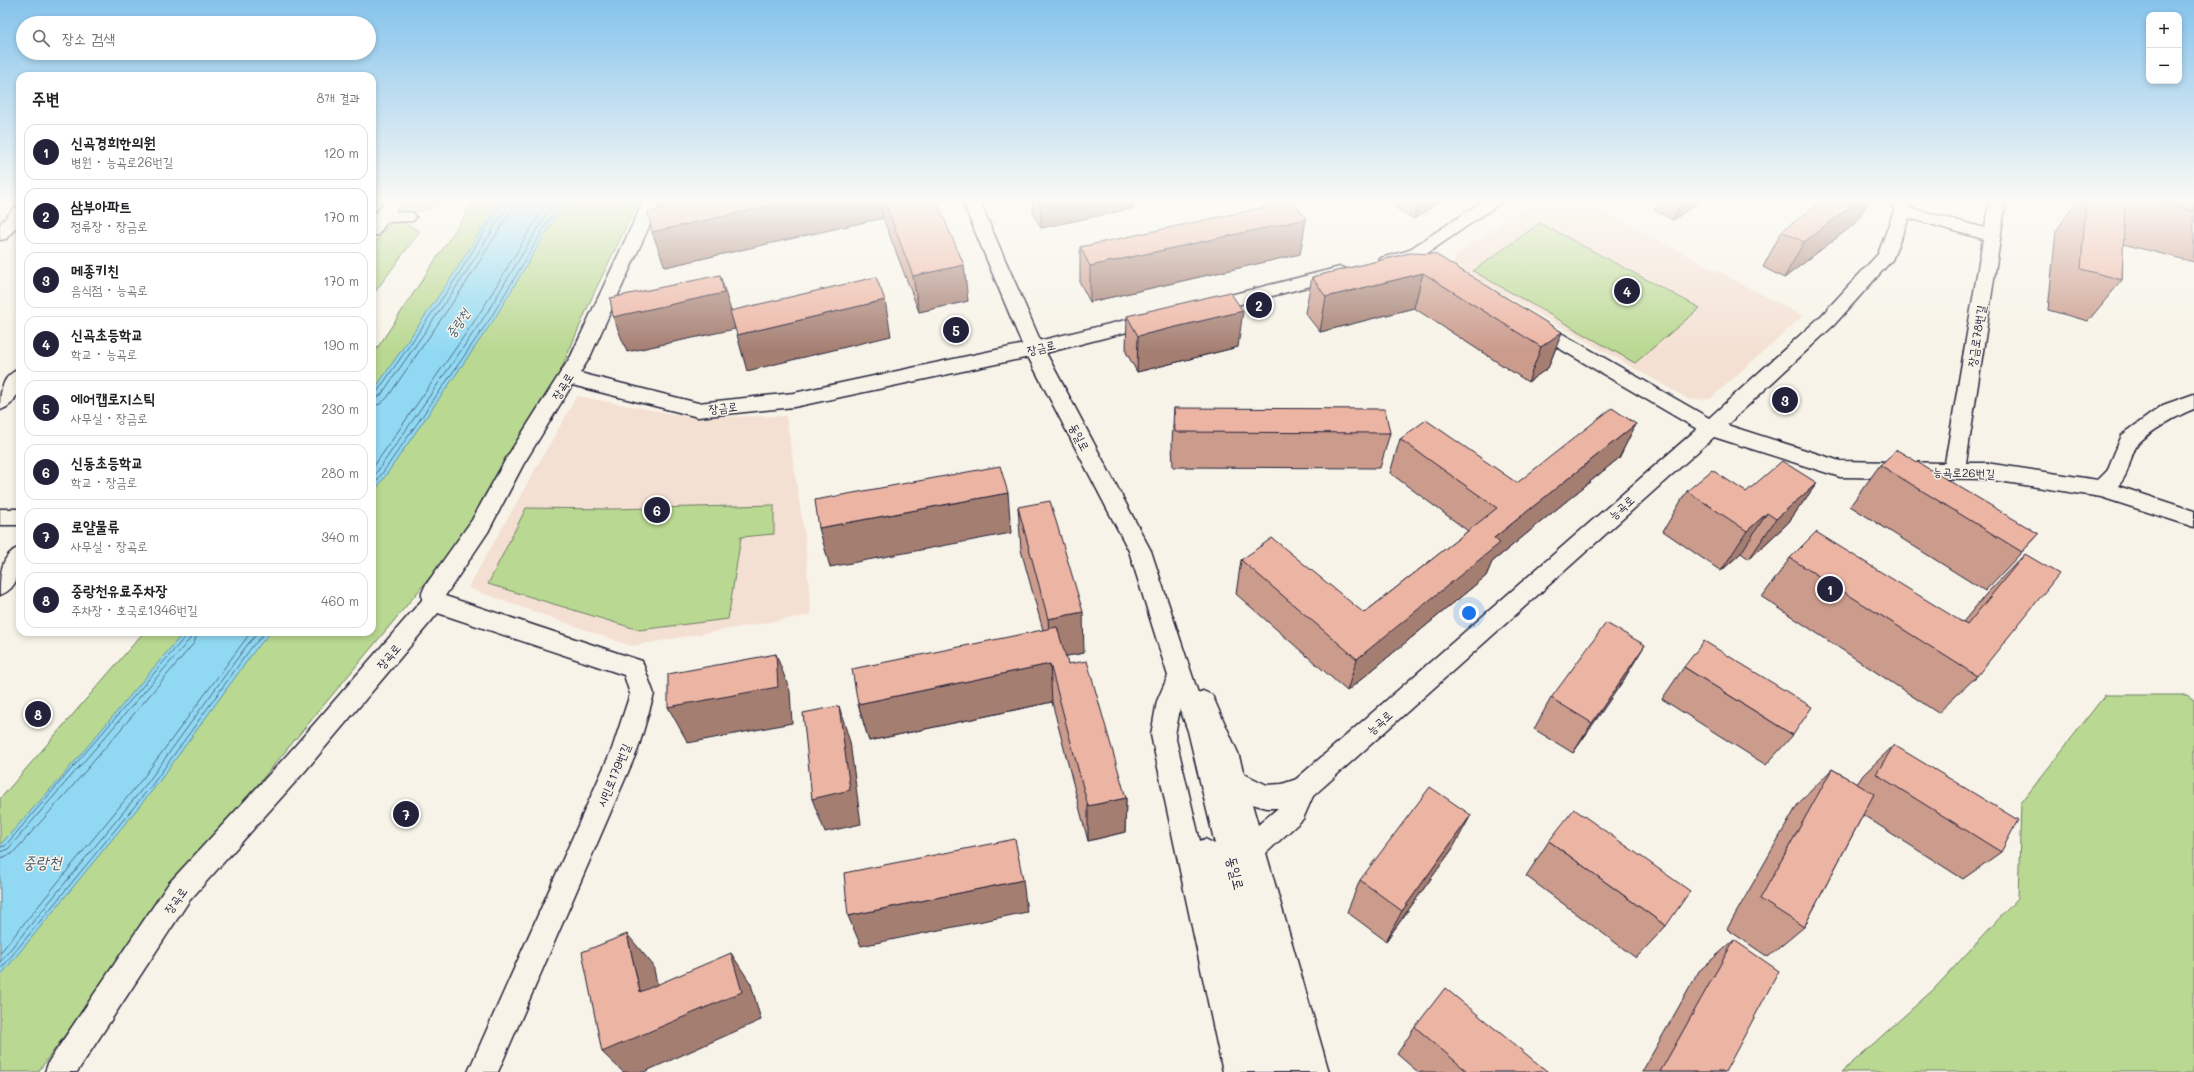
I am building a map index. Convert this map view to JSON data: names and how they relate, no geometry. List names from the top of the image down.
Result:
{
  "streets": {
    "street": [
      "장금로78번길",
      "장금로",
      "장곡로",
      "동일로",
      "능곡로26번길",
      "능곡로",
      "시민로179번길"
    ]
  },
  "crossings": [
    ["장금로78번길", "능곡로26번길"],
    ["장금로", "장곡로"],
    ["장금로", "동일로"],
    ["장곡로", "시민로179번길"],
    ["능곡로26번길", "능곡로"]
  ],
  "water": ["중랑천"],
  "page": {
    "map_buttons": ["+", "−"],
    "search": "장소 검색",
    "heading": ["주변", "8개 결과"],
    "list": [
      {
        "mark": "1",
        "name": "신곡경희한의원",
        "note": "병원 · 능곡로26번길",
        "value": "120 m"
      },
      {
        "mark": "2",
        "name": "삼부아파트",
        "note": "정류장 · 장금로",
        "value": "170 m"
      },
      {
        "mark": "3",
        "name": "메종키친",
        "note": "음식점 · 능곡로",
        "value": "170 m"
      },
      {
        "mark": "4",
        "name": "신곡초등학교",
        "note": "학교 · 능곡로",
        "value": "190 m"
      },
      {
        "mark": "5",
        "name": "에어캡로지스틱",
        "note": "사무실 · 장금로",
        "value": "230 m"
      },
      {
        "mark": "6",
        "name": "신동초등학교",
        "note": "학교 · 장금로",
        "value": "280 m"
      },
      {
        "mark": "7",
        "name": "로얄물류",
        "note": "사무실 · 장곡로",
        "value": "340 m"
      },
      {
        "mark": "8",
        "name": "중랑천유료주차장",
        "note": "주차장 · 호국로1346번길",
        "value": "460 m"
      }
    ],
    "pins": [
      "4",
      "2",
      "5",
      "3",
      "6",
      "1",
      "8",
      "7"
    ]
  }
}
